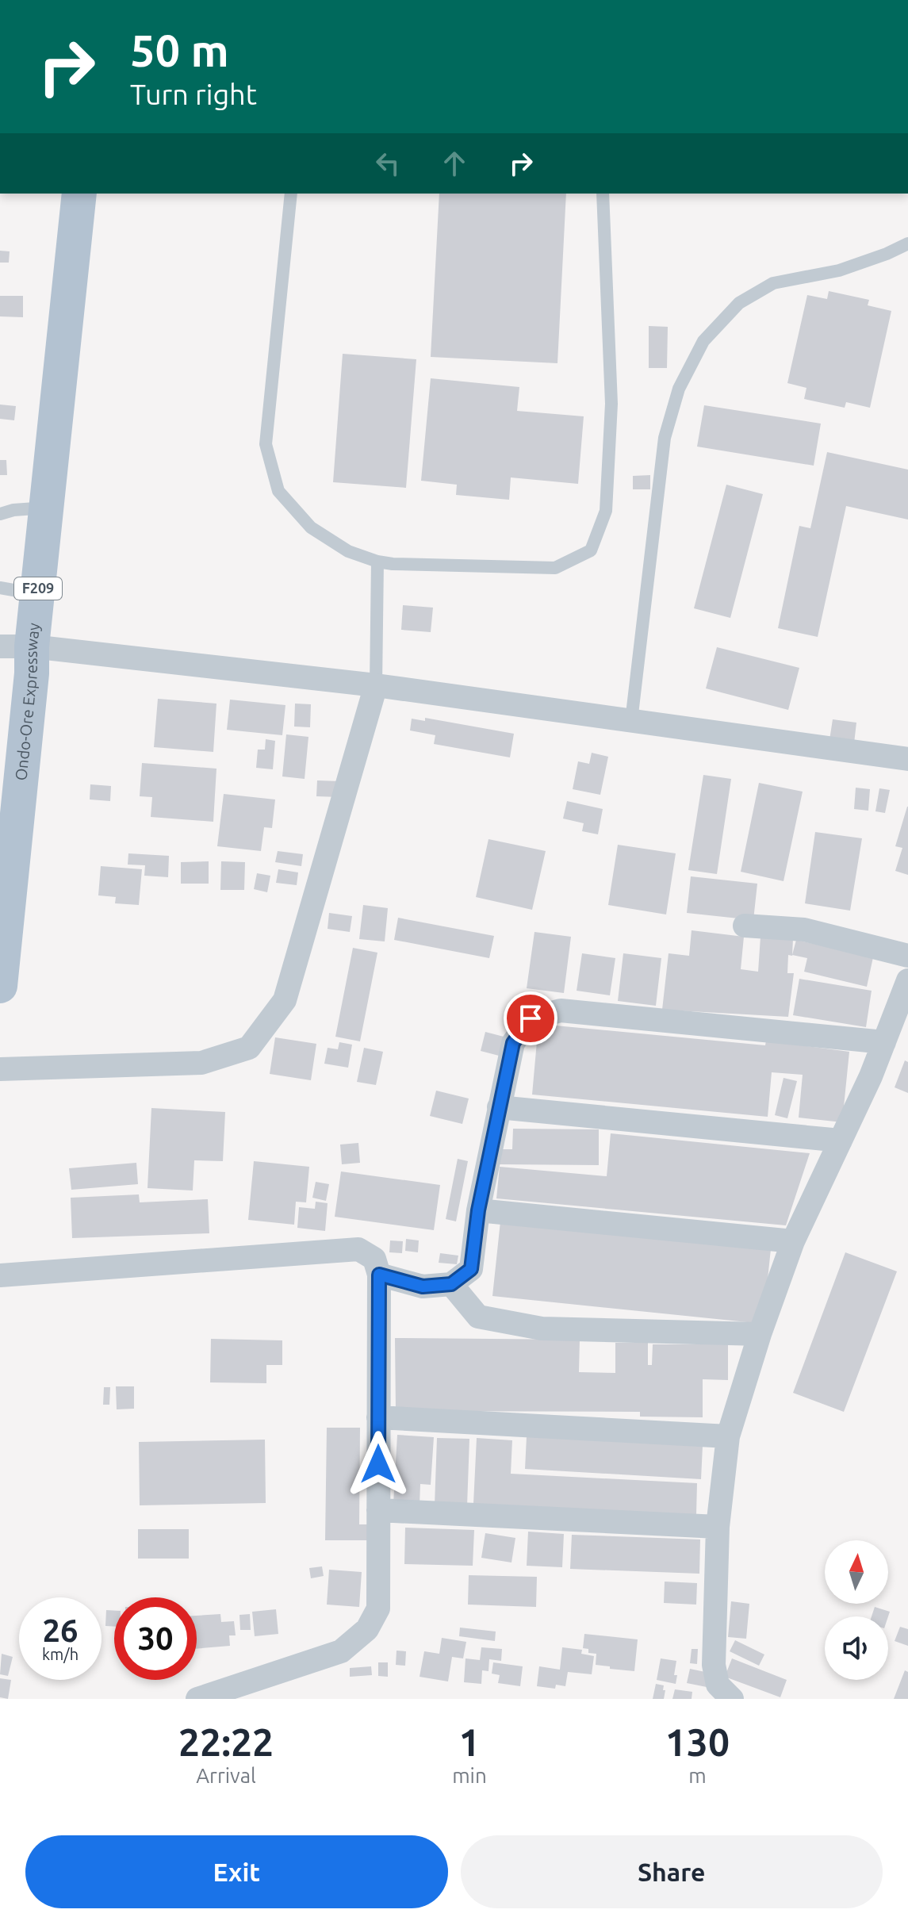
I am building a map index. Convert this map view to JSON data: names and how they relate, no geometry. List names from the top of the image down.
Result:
{
  "streets": {
    "main road": ["F209", "Ondo-Ore Expressway"]
  },
  "north": "top",
  "page": {
    "turn": ["50 m", "Turn right"],
    "speed": "26 km/h",
    "limit": "30",
    "eta": [
      "22:22",
      "Arrival",
      "1",
      "min",
      "130",
      "m"
    ],
    "buttons": ["Exit", "Share"]
  }
}
